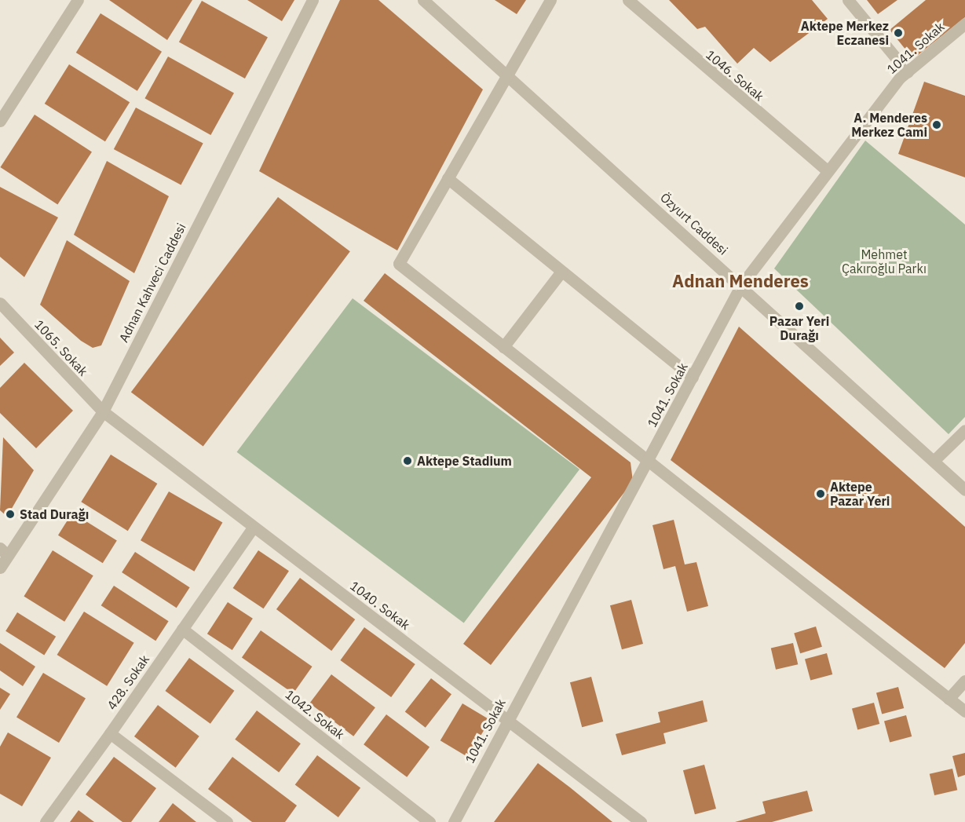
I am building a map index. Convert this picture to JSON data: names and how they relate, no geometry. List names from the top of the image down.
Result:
{
  "streets": {
    "street": [
      "1041. Sokak",
      "1046. Sokak",
      "Özyurt Caddesi",
      "Adnan Kahveci Caddesi",
      "1065. Sokak",
      "1040. Sokak",
      "428. Sokak",
      "1042. Sokak"
    ]
  },
  "crossings": [
    ["1041. Sokak", "1046. Sokak"],
    ["1041. Sokak", "Özyurt Caddesi"],
    ["1041. Sokak", "1040. Sokak"],
    ["Adnan Kahveci Caddesi", "1065. Sokak"],
    ["Adnan Kahveci Caddesi", "1040. Sokak"],
    ["1065. Sokak", "1040. Sokak"],
    ["1040. Sokak", "428. Sokak"],
    ["428. Sokak", "1042. Sokak"]
  ],
  "districts": ["Adnan Menderes"],
  "parks": ["Mehmet Çakıroğlu Parkı"],
  "places": [
    "Aktepe Merkez Eczanesi",
    "A. Menderes Merkez Cami",
    "Pazar Yeri Durağı",
    "Aktepe Stadium",
    "Aktepe Pazar Yeri",
    "Stad Durağı"
  ]
}
